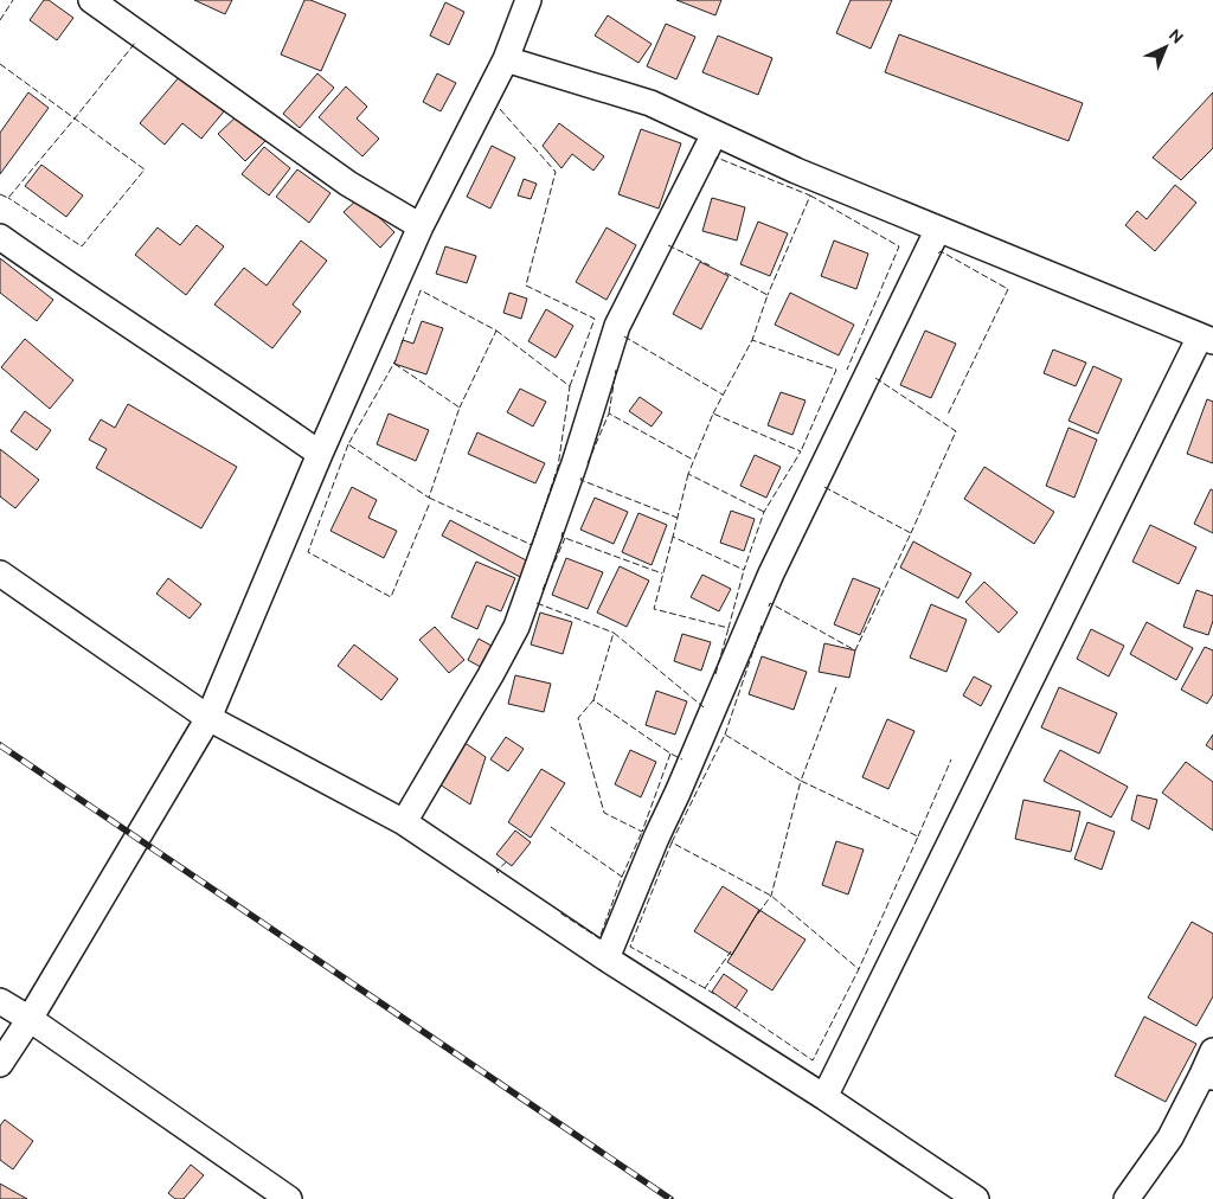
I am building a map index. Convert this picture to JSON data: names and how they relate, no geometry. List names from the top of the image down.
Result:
{
  "north": "top right"
}
